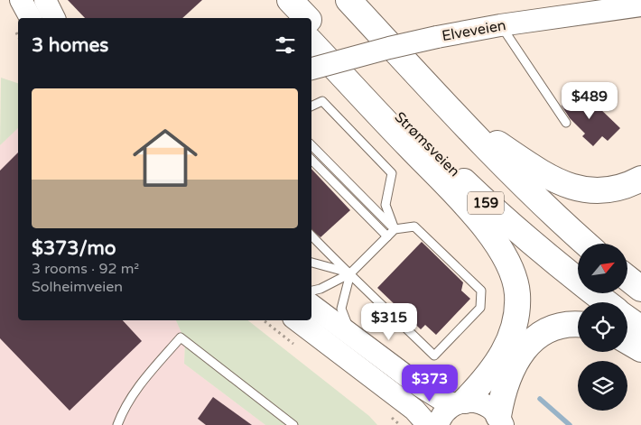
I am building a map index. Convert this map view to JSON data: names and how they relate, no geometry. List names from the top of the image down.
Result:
{
  "streets": {
    "highway": ["Strømsveien", "159"],
    "main road": ["Elveveien"]
  },
  "north": "top right",
  "page": {
    "heading": "3 homes",
    "list": [
      {
        "name": "$373/mo",
        "note": "3 rooms · 92 m² · Solheimveien"
      }
    ],
    "price": ["$489", "$315", "$373"]
  }
}
